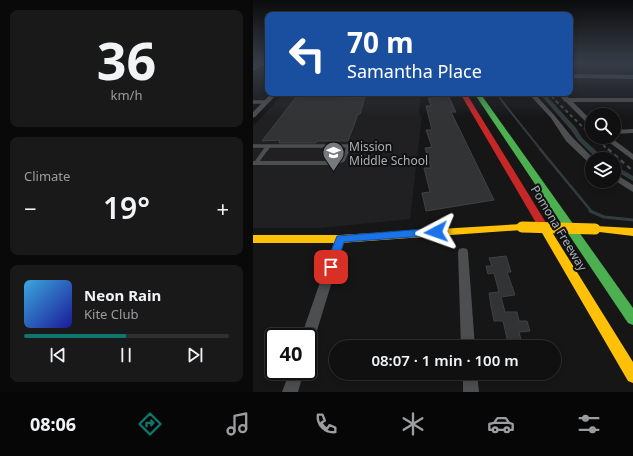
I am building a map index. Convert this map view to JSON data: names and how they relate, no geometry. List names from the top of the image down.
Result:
{
  "streets": {
    "main road": ["Pomona Freeway"]
  },
  "places": {
    "school or university": ["Mission Middle School"]
  },
  "page": {
    "tile": [
      ["36", "km/h"],
      "Climate"
    ],
    "turn": ["70 m", "Samantha Place"],
    "heat": ["−", "19°", "+"],
    "song": ["Neon Rain", "Kite Club"],
    "limit": "40",
    "trip": "08:07 · 1 min · 100 m",
    "tabs": "08:06"
  }
}
